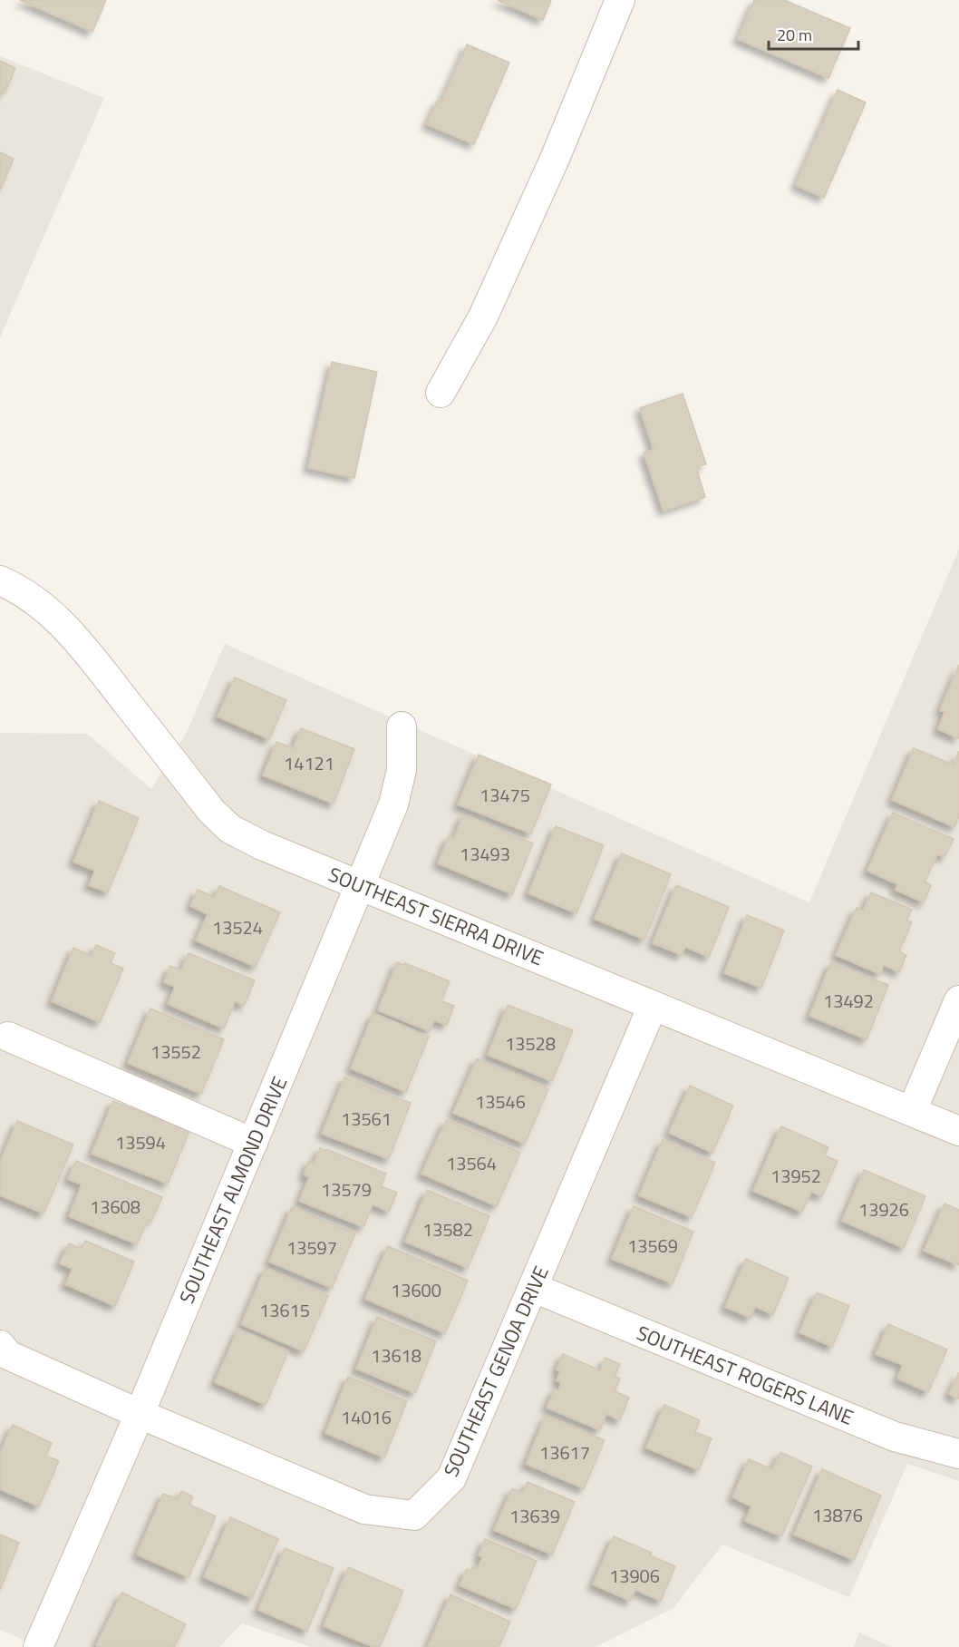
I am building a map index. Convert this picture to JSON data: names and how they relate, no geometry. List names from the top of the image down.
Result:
{
  "streets": {
    "street": [
      "SOUTHEAST SIERRA DRIVE",
      "SOUTHEAST ALMOND DRIVE",
      "SOUTHEAST GENOA DRIVE",
      "SOUTHEAST ROGERS LANE"
    ]
  },
  "crossings": [
    ["SOUTHEAST SIERRA DRIVE", "SOUTHEAST ALMOND DRIVE"],
    ["SOUTHEAST SIERRA DRIVE", "SOUTHEAST GENOA DRIVE"],
    ["SOUTHEAST ALMOND DRIVE", "SOUTHEAST GENOA DRIVE"],
    ["SOUTHEAST GENOA DRIVE", "SOUTHEAST ROGERS LANE"]
  ],
  "house_numbers": [
    "14121",
    "13475",
    "13493",
    "13524",
    "13492",
    "13528",
    "13552",
    "13546",
    "13561",
    "13594",
    "13564",
    "13952",
    "13579",
    "13608",
    "13926",
    "13582",
    "13569",
    "13597",
    "13600",
    "13615",
    "13618",
    "14016",
    "13617",
    "13876",
    "13639",
    "13906"
  ],
  "scale_bar": "20 m"
}
